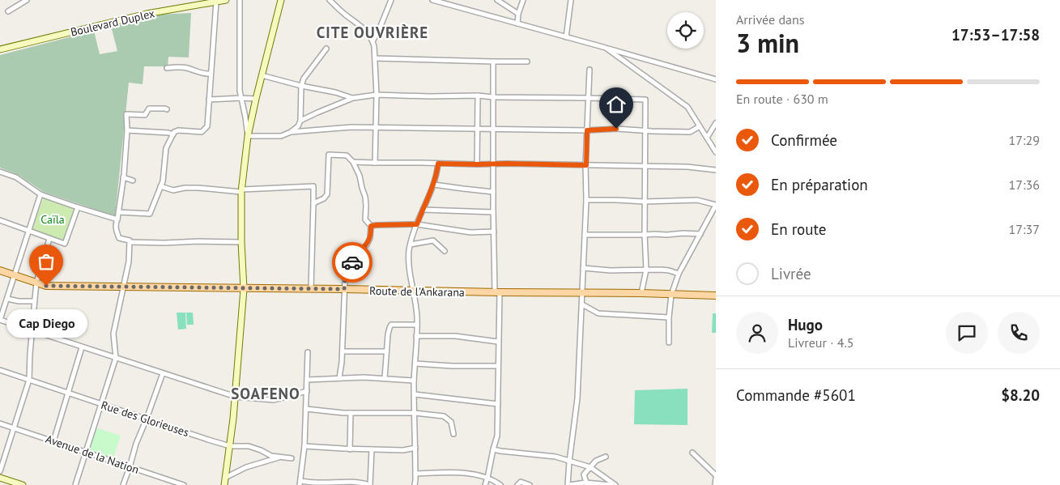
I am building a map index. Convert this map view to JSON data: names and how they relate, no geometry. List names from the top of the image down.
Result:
{
  "streets": {
    "main road": ["Boulevard Duplex", "Route de l'Ankarana"],
    "street": ["Rue des Glorieuses", "Avenue de la Nation"]
  },
  "districts": ["CITE OUVRIÈRE", "SOAFENO"],
  "parks": ["Caïla"],
  "places": ["Cap Diego"],
  "page": {
    "heading": ["3 min", "Arrivée dans", "17:53–17:58"],
    "panel": [
      "Hugo",
      "Livreur · 4.5",
      "Commande #5601",
      "$8.20"
    ],
    "bar": "En route · 630 m",
    "list": [
      ["Confirmée", "17:29"],
      ["En préparation", "17:36"],
      ["En route", "17:37"],
      "Livrée"
    ],
    "bubble": "Cap Diego"
  }
}
